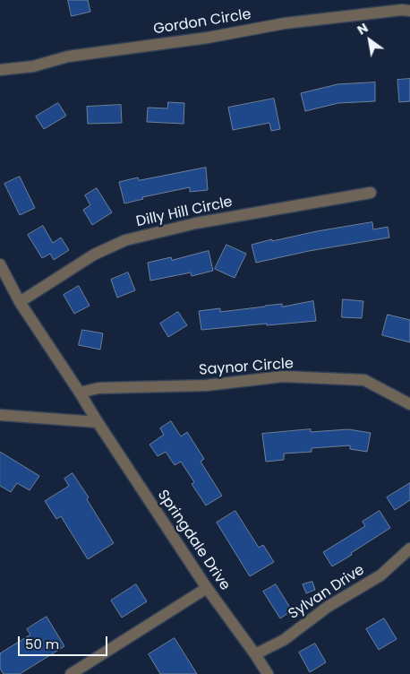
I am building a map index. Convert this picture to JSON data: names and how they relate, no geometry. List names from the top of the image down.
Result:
{
  "streets": {
    "street": [
      "Gordon Circle",
      "Dilly Hill Circle",
      "Saynor Circle",
      "Springdale Drive",
      "Sylvan Drive"
    ]
  },
  "crossings": [
    ["Springdale Drive", "Sylvan Drive"]
  ],
  "scale_bar": "50 m",
  "north": "top left"
}
